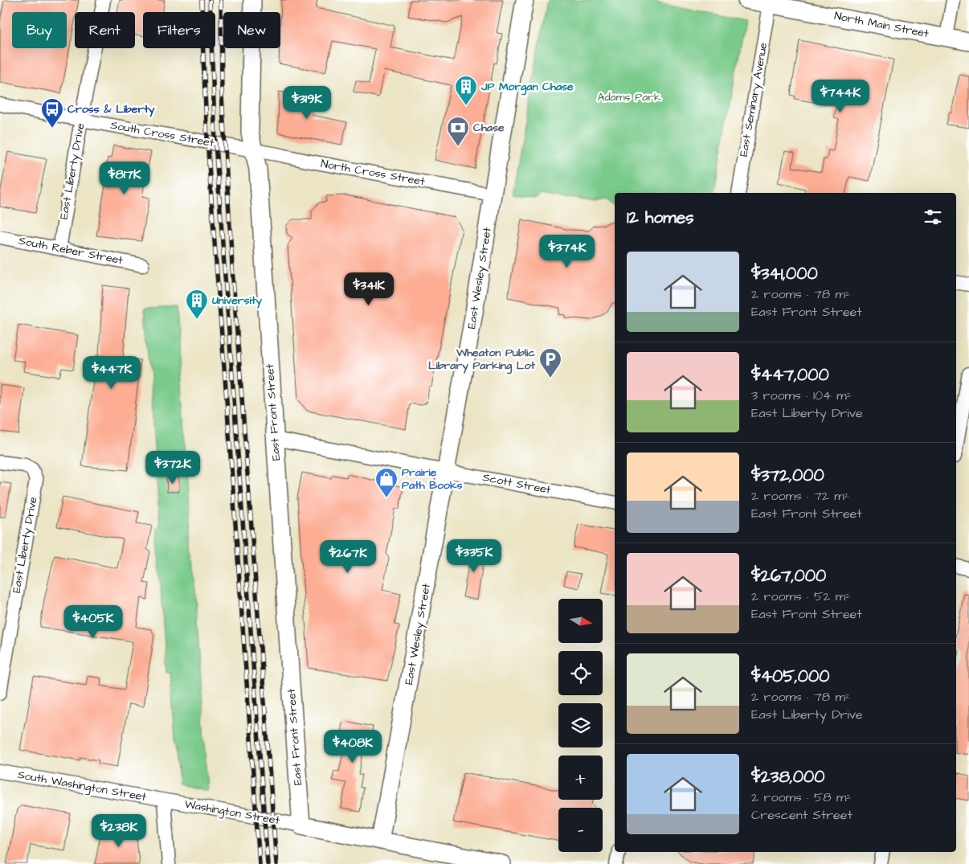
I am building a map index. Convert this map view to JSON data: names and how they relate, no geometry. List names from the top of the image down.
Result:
{
  "streets": {
    "street": [
      "North Main Street",
      "East Seminary Avenue",
      "South Cross Street",
      "East Liberty Drive",
      "North Cross Street",
      "South Reber Street",
      "East Wesley Street",
      "East Front Street",
      "Scott Street",
      "South Washington Street",
      "Washington Street"
    ]
  },
  "crossings": [
    ["North Main Street", "East Seminary Avenue"],
    ["South Cross Street", "East Liberty Drive"],
    ["South Cross Street", "North Cross Street"],
    ["South Cross Street", "East Front Street"],
    ["East Liberty Drive", "South Reber Street"],
    ["North Cross Street", "East Wesley Street"],
    ["North Cross Street", "East Front Street"],
    ["East Wesley Street", "Scott Street"],
    ["East Front Street", "Scott Street"],
    ["East Front Street", "Washington Street"],
    ["South Washington Street", "Washington Street"]
  ],
  "parks": ["Adams Park"],
  "places": {
    "building": ["JP Morgan Chase", "University"],
    "bus stop": ["Cross & Liberty"],
    "bank": ["Chase"],
    "parking": ["Wheaton Public Library Parking Lot"],
    "shop": ["Prairie Path Books"]
  },
  "north": "right",
  "page": {
    "chip": [
      "Buy",
      "Rent",
      "Filters",
      "New"
    ],
    "price": [
      "$744K",
      "$319K",
      "$817K",
      "$374K",
      "$341K",
      "$447K",
      "$372K",
      "$335K",
      "$267K",
      "$405K",
      "$408K",
      "$238K"
    ],
    "heading": "12 homes",
    "list": [
      {
        "name": "$341,000",
        "note": "2 rooms · 78 m² · East Front Street"
      },
      {
        "name": "$447,000",
        "note": "3 rooms · 104 m² · East Liberty Drive"
      },
      {
        "name": "$372,000",
        "note": "2 rooms · 72 m² · East Front Street"
      },
      {
        "name": "$267,000",
        "note": "2 rooms · 52 m² · East Front Street"
      },
      {
        "name": "$405,000",
        "note": "2 rooms · 78 m² · East Liberty Drive"
      },
      {
        "name": "$238,000",
        "note": "2 rooms · 58 m² · Crescent Street"
      }
    ],
    "map_buttons": ["+", "−"]
  }
}
